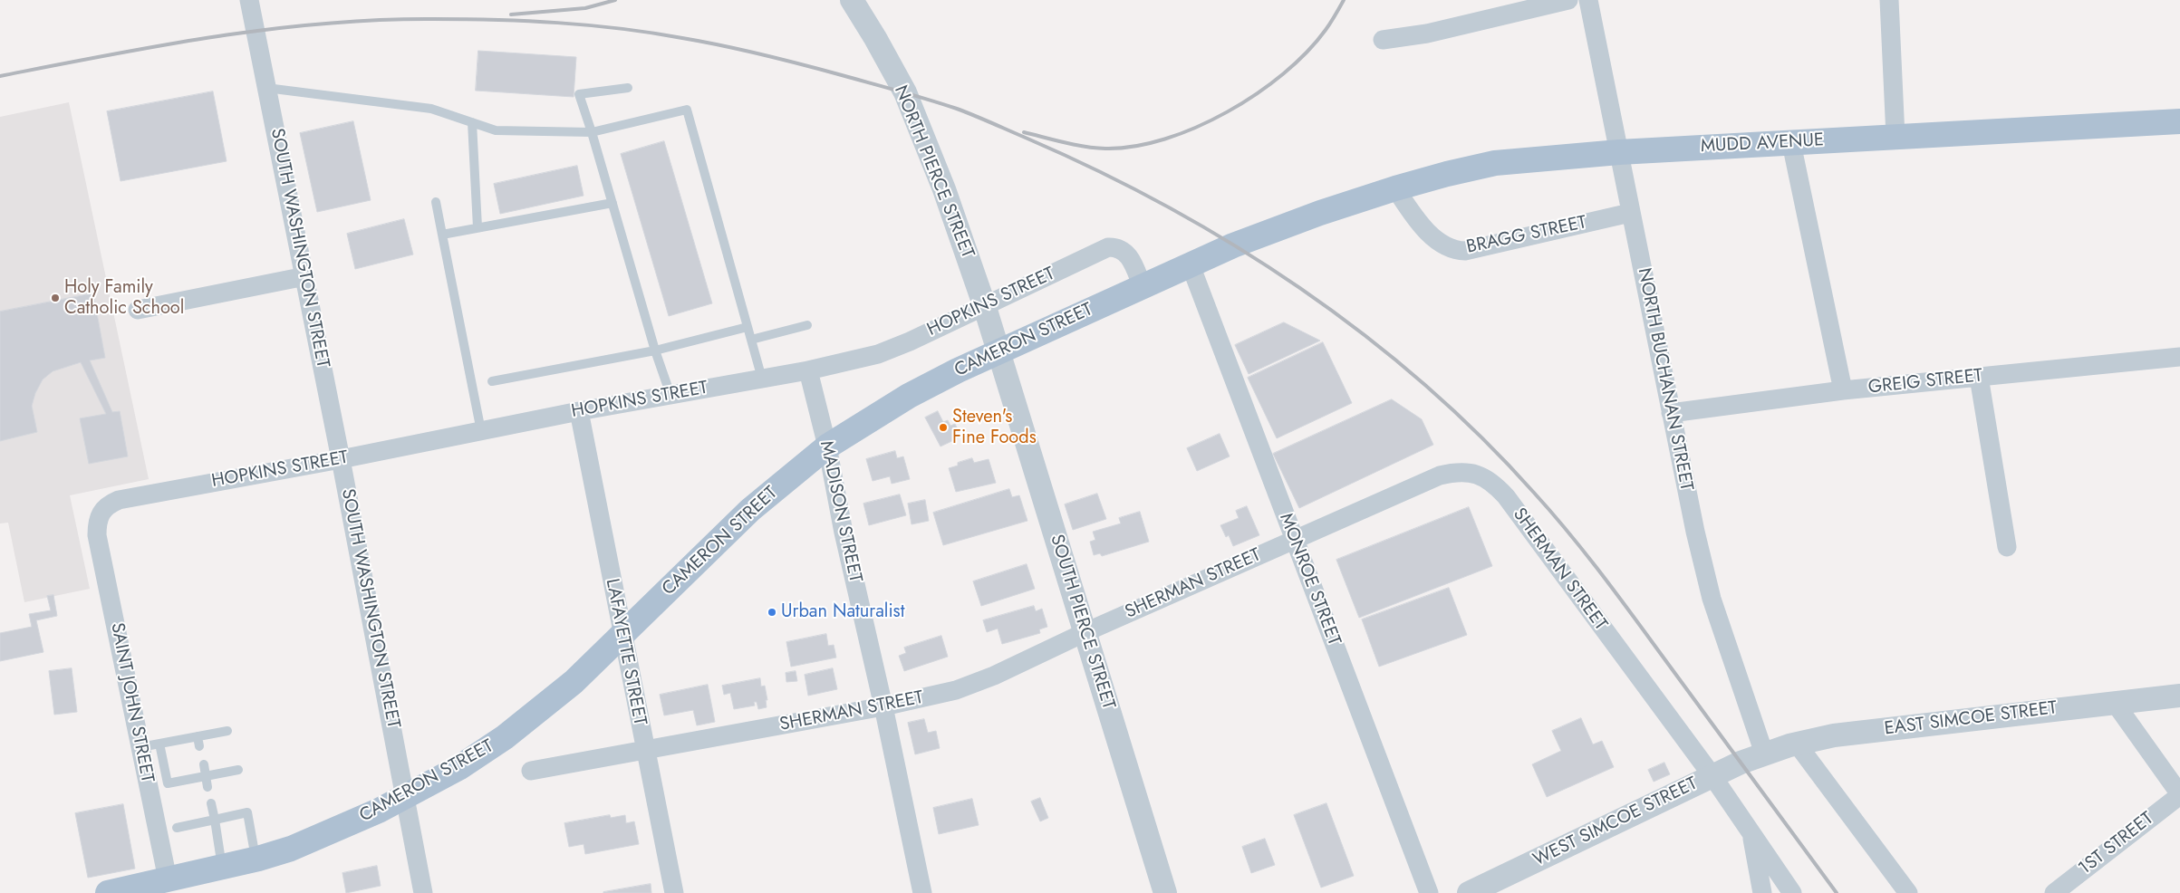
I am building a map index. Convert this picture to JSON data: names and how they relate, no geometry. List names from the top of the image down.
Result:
{
  "streets": {
    "main road": ["MUDD AVENUE", "CAMERON STREET"],
    "street": [
      "NORTH PIERCE STREET",
      "BRAGG STREET",
      "SOUTH WASHINGTON STREET",
      "HOPKINS STREET",
      "NORTH BUCHANAN STREET",
      "GREIG STREET",
      "MADISON STREET",
      "SHERMAN STREET",
      "MONROE STREET",
      "SOUTH PIERCE STREET",
      "LAFAYETTE STREET",
      "SAINT JOHN STREET",
      "EAST SIMCOE STREET",
      "WEST SIMCOE STREET",
      "1ST STREET"
    ]
  },
  "crossings": [
    ["MUDD AVENUE", "BRAGG STREET"],
    ["MUDD AVENUE", "CAMERON STREET"],
    ["MUDD AVENUE", "NORTH BUCHANAN STREET"],
    ["NORTH PIERCE STREET", "HOPKINS STREET"],
    ["NORTH PIERCE STREET", "CAMERON STREET"],
    ["NORTH PIERCE STREET", "SOUTH PIERCE STREET"],
    ["BRAGG STREET", "NORTH BUCHANAN STREET"],
    ["SOUTH WASHINGTON STREET", "HOPKINS STREET"],
    ["SOUTH WASHINGTON STREET", "CAMERON STREET"],
    ["HOPKINS STREET", "CAMERON STREET"],
    ["HOPKINS STREET", "MADISON STREET"],
    ["HOPKINS STREET", "LAFAYETTE STREET"],
    ["HOPKINS STREET", "SAINT JOHN STREET"],
    ["CAMERON STREET", "MADISON STREET"],
    ["CAMERON STREET", "MONROE STREET"],
    ["CAMERON STREET", "SOUTH PIERCE STREET"],
    ["CAMERON STREET", "LAFAYETTE STREET"],
    ["CAMERON STREET", "SAINT JOHN STREET"],
    ["NORTH BUCHANAN STREET", "GREIG STREET"],
    ["NORTH BUCHANAN STREET", "EAST SIMCOE STREET"],
    ["NORTH BUCHANAN STREET", "WEST SIMCOE STREET"],
    ["MADISON STREET", "SHERMAN STREET"],
    ["SHERMAN STREET", "MONROE STREET"],
    ["SHERMAN STREET", "SOUTH PIERCE STREET"],
    ["SHERMAN STREET", "LAFAYETTE STREET"],
    ["SHERMAN STREET", "WEST SIMCOE STREET"],
    ["EAST SIMCOE STREET", "WEST SIMCOE STREET"]
  ],
  "places": ["Holy Family Catholic School", "Steven's Fine Foods", "Urban Naturalist"]
}
